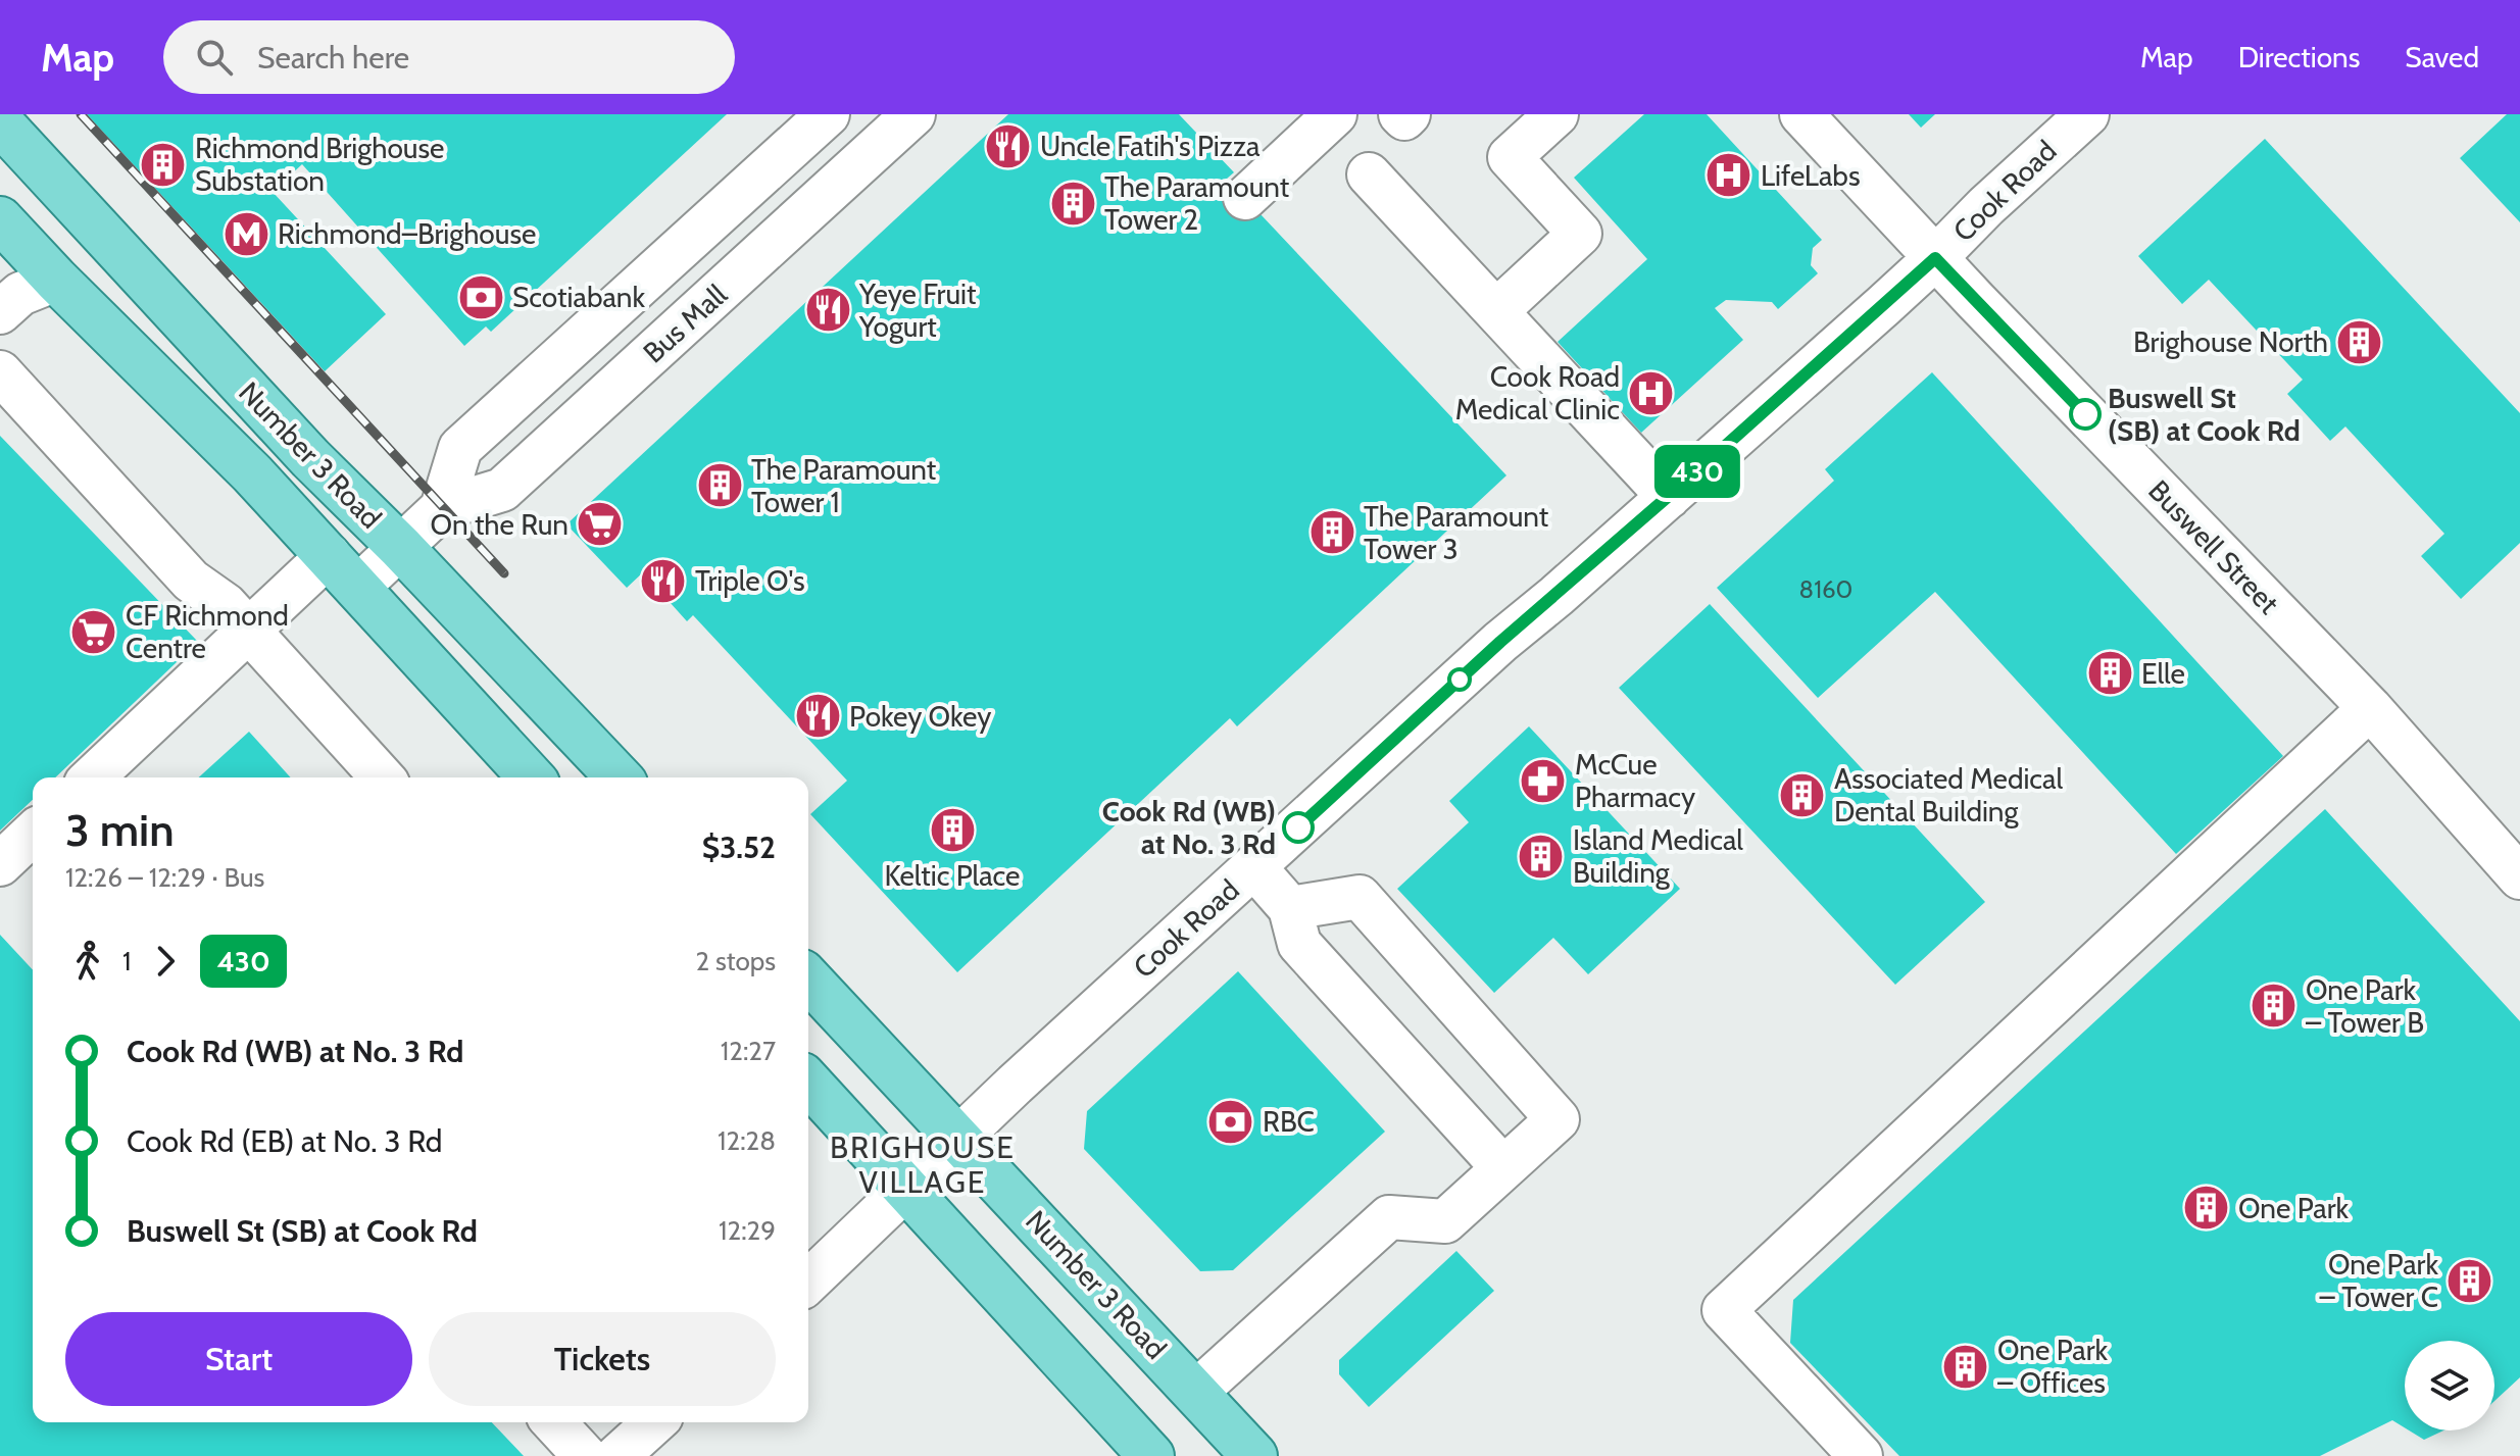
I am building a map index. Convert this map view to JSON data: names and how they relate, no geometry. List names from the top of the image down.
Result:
{
  "streets": {
    "main road": ["Number 3 Road"],
    "street": ["Cook Road", "Bus Mall", "Buswell Street"]
  },
  "crossings": [
    ["Cook Road", "Number 3 Road"],
    ["Cook Road", "Buswell Street"],
    ["Bus Mall", "Number 3 Road"]
  ],
  "districts": ["BRIGHOUSE VILLAGE"],
  "places": {
    "restaurant": [
      "Uncle Fatih's Pizza",
      "Yeye Fruit Yogurt",
      "Triple O's",
      "Pokey Okey"
    ],
    "building": [
      "Richmond Brighouse Substation",
      "The Paramount Tower 2",
      "Brighouse North",
      "The Paramount Tower 1",
      "The Paramount Tower 3",
      "Elle",
      "Associated Medical Dental Building",
      "Keltic Place",
      "Island Medical Building",
      "One Park – Tower B",
      "One Park",
      "One Park – Tower C",
      "One Park – Offices"
    ],
    "hospital": ["LifeLabs", "Cook Road Medical Clinic"],
    "metro station": ["Richmond–Brighouse"],
    "bank": ["Scotiabank", "RBC"],
    "other": ["Buswell St (SB) at Cook Rd", "Cook Rd (WB) at No. 3 Rd"],
    "supermarket": ["On the Run", "CF Richmond Centre"],
    "pharmacy": ["McCue Pharmacy"]
  },
  "lines": ["bus line 430"],
  "house_numbers": ["8160"],
  "page": {
    "header": "Map",
    "search": "Search here",
    "nav": ["Map", "Directions", "Saved"],
    "on_map": "430",
    "heading": ["3 min", "12:26 – 12:29 · Bus", "$3.52"],
    "legs": ["1", "430", "2 stops"],
    "list": [
      {
        "name": "Cook Rd (WB) at No. 3 Rd",
        "value": "12:27"
      },
      {
        "name": "Cook Rd (EB) at No. 3 Rd",
        "value": "12:28"
      },
      {
        "name": "Buswell St (SB) at Cook Rd",
        "value": "12:29"
      }
    ],
    "buttons": ["Start", "Tickets"]
  }
}
